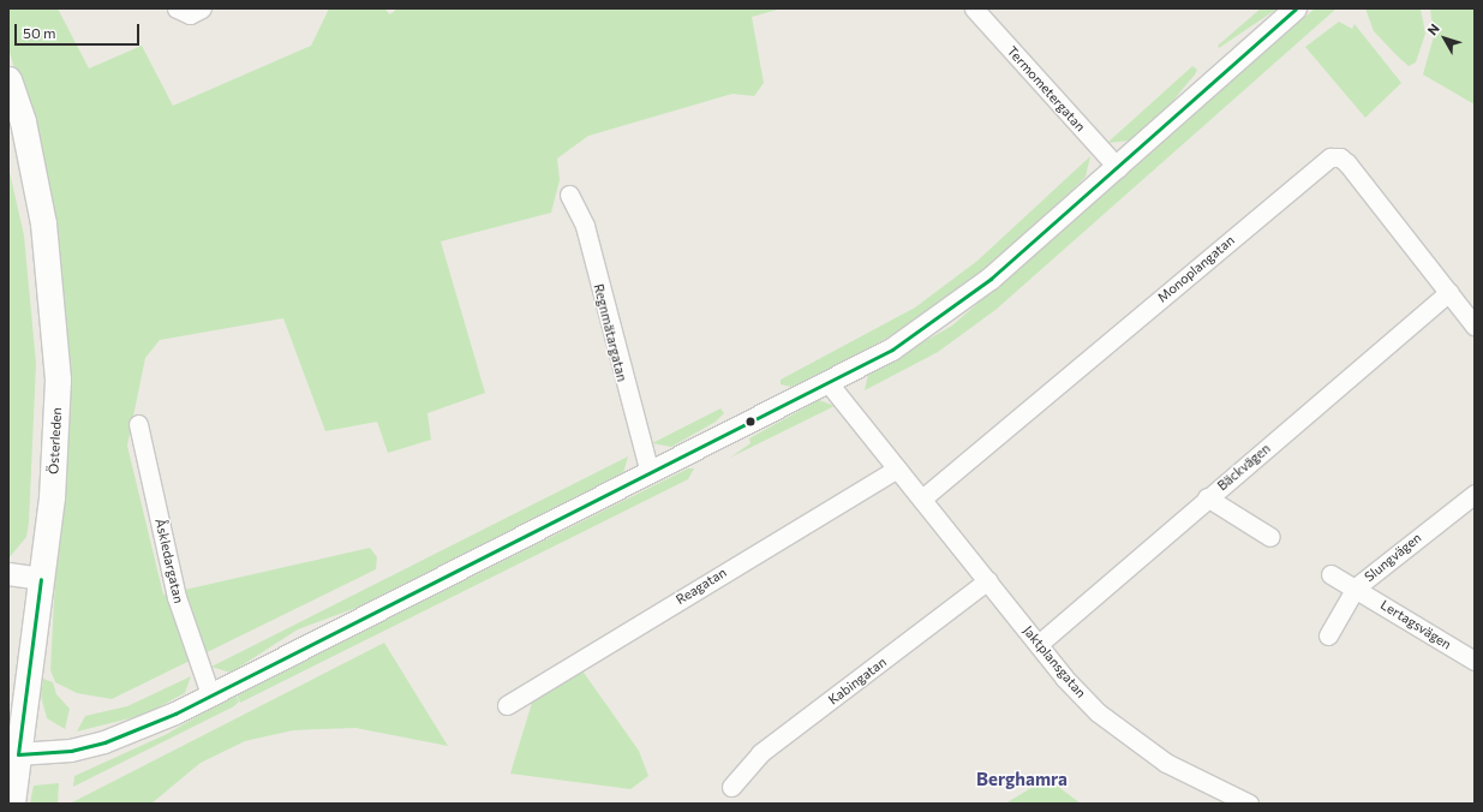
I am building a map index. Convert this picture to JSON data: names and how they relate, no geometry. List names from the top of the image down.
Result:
{
  "streets": {
    "main road": ["Österleden"],
    "street": [
      "Termometergatan",
      "Monoplangatan",
      "Regnmätargatan",
      "Bäckvägen",
      "Slungvägen",
      "Åskledargatan",
      "Reagatan",
      "Lertagsvägen",
      "Jaktplansgatan",
      "Kabingatan"
    ]
  },
  "crossings": [
    ["Monoplangatan", "Bäckvägen"],
    ["Monoplangatan", "Jaktplansgatan"],
    ["Bäckvägen", "Jaktplansgatan"],
    ["Slungvägen", "Lertagsvägen"],
    ["Reagatan", "Jaktplansgatan"],
    ["Jaktplansgatan", "Kabingatan"]
  ],
  "districts": ["Berghamra"],
  "scale_bar": "50 m",
  "north": "top left"
}
